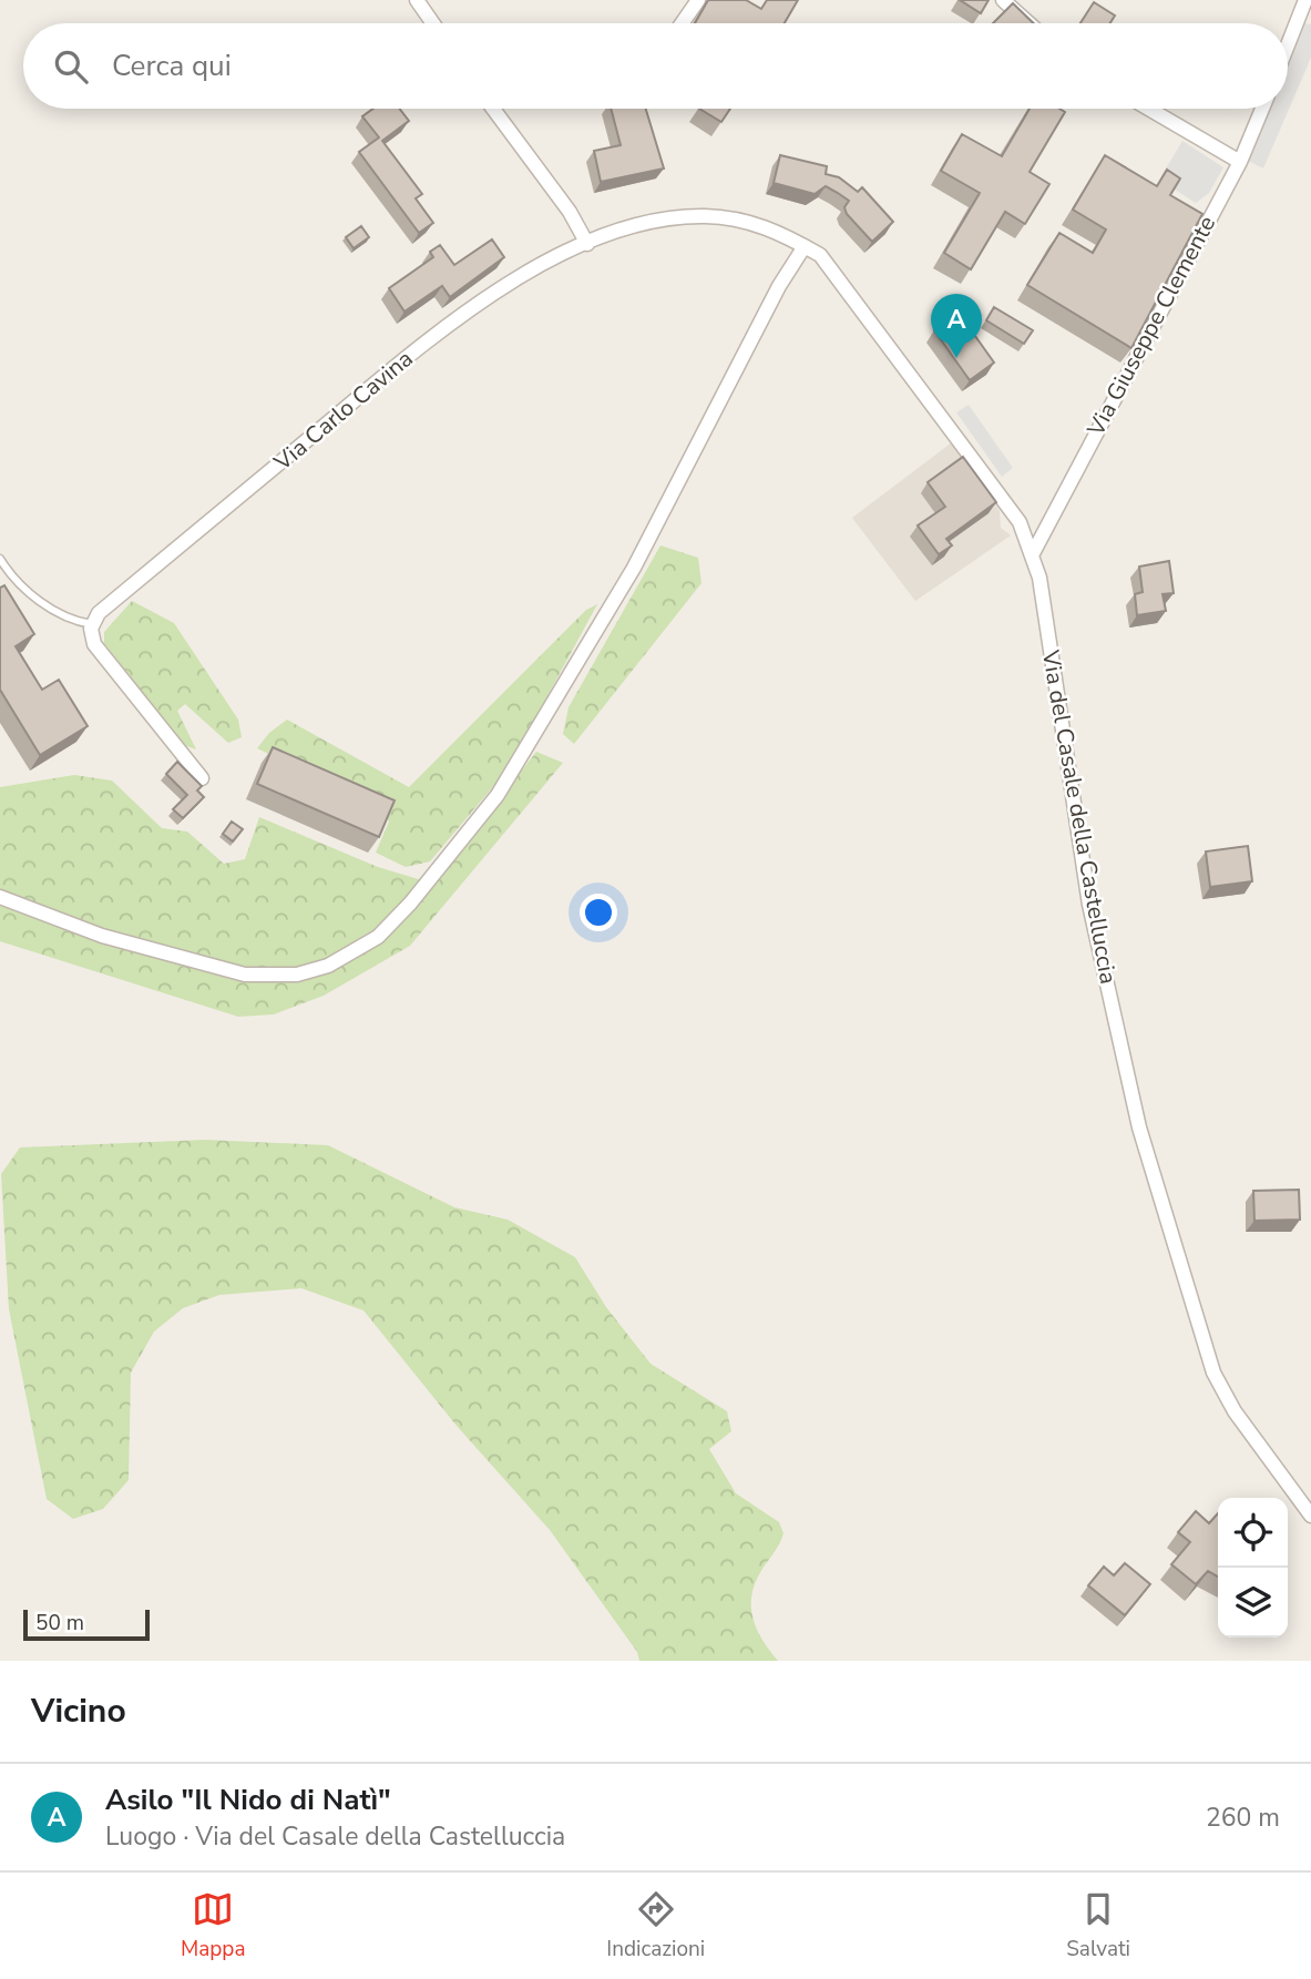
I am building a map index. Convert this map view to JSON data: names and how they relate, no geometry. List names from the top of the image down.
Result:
{
  "streets": {
    "street": ["Via Giuseppe Clemente", "Via Carlo Cavina", "Via del Casale della Castelluccia"]
  },
  "crossings": [
    ["Via Giuseppe Clemente", "Via del Casale della Castelluccia"],
    ["Via Carlo Cavina", "Via del Casale della Castelluccia"]
  ],
  "scale_bar": "50 m",
  "page": {
    "search": "Cerca qui",
    "pins": "A",
    "scale": "50 m",
    "heading": "Vicino",
    "list": [
      {
        "mark": "A",
        "name": "Asilo \"Il Nido di Natì\"",
        "note": "Luogo · Via del Casale della Castelluccia",
        "value": "260 m"
      }
    ],
    "nav": ["Mappa", "Indicazioni", "Salvati"]
  }
}
